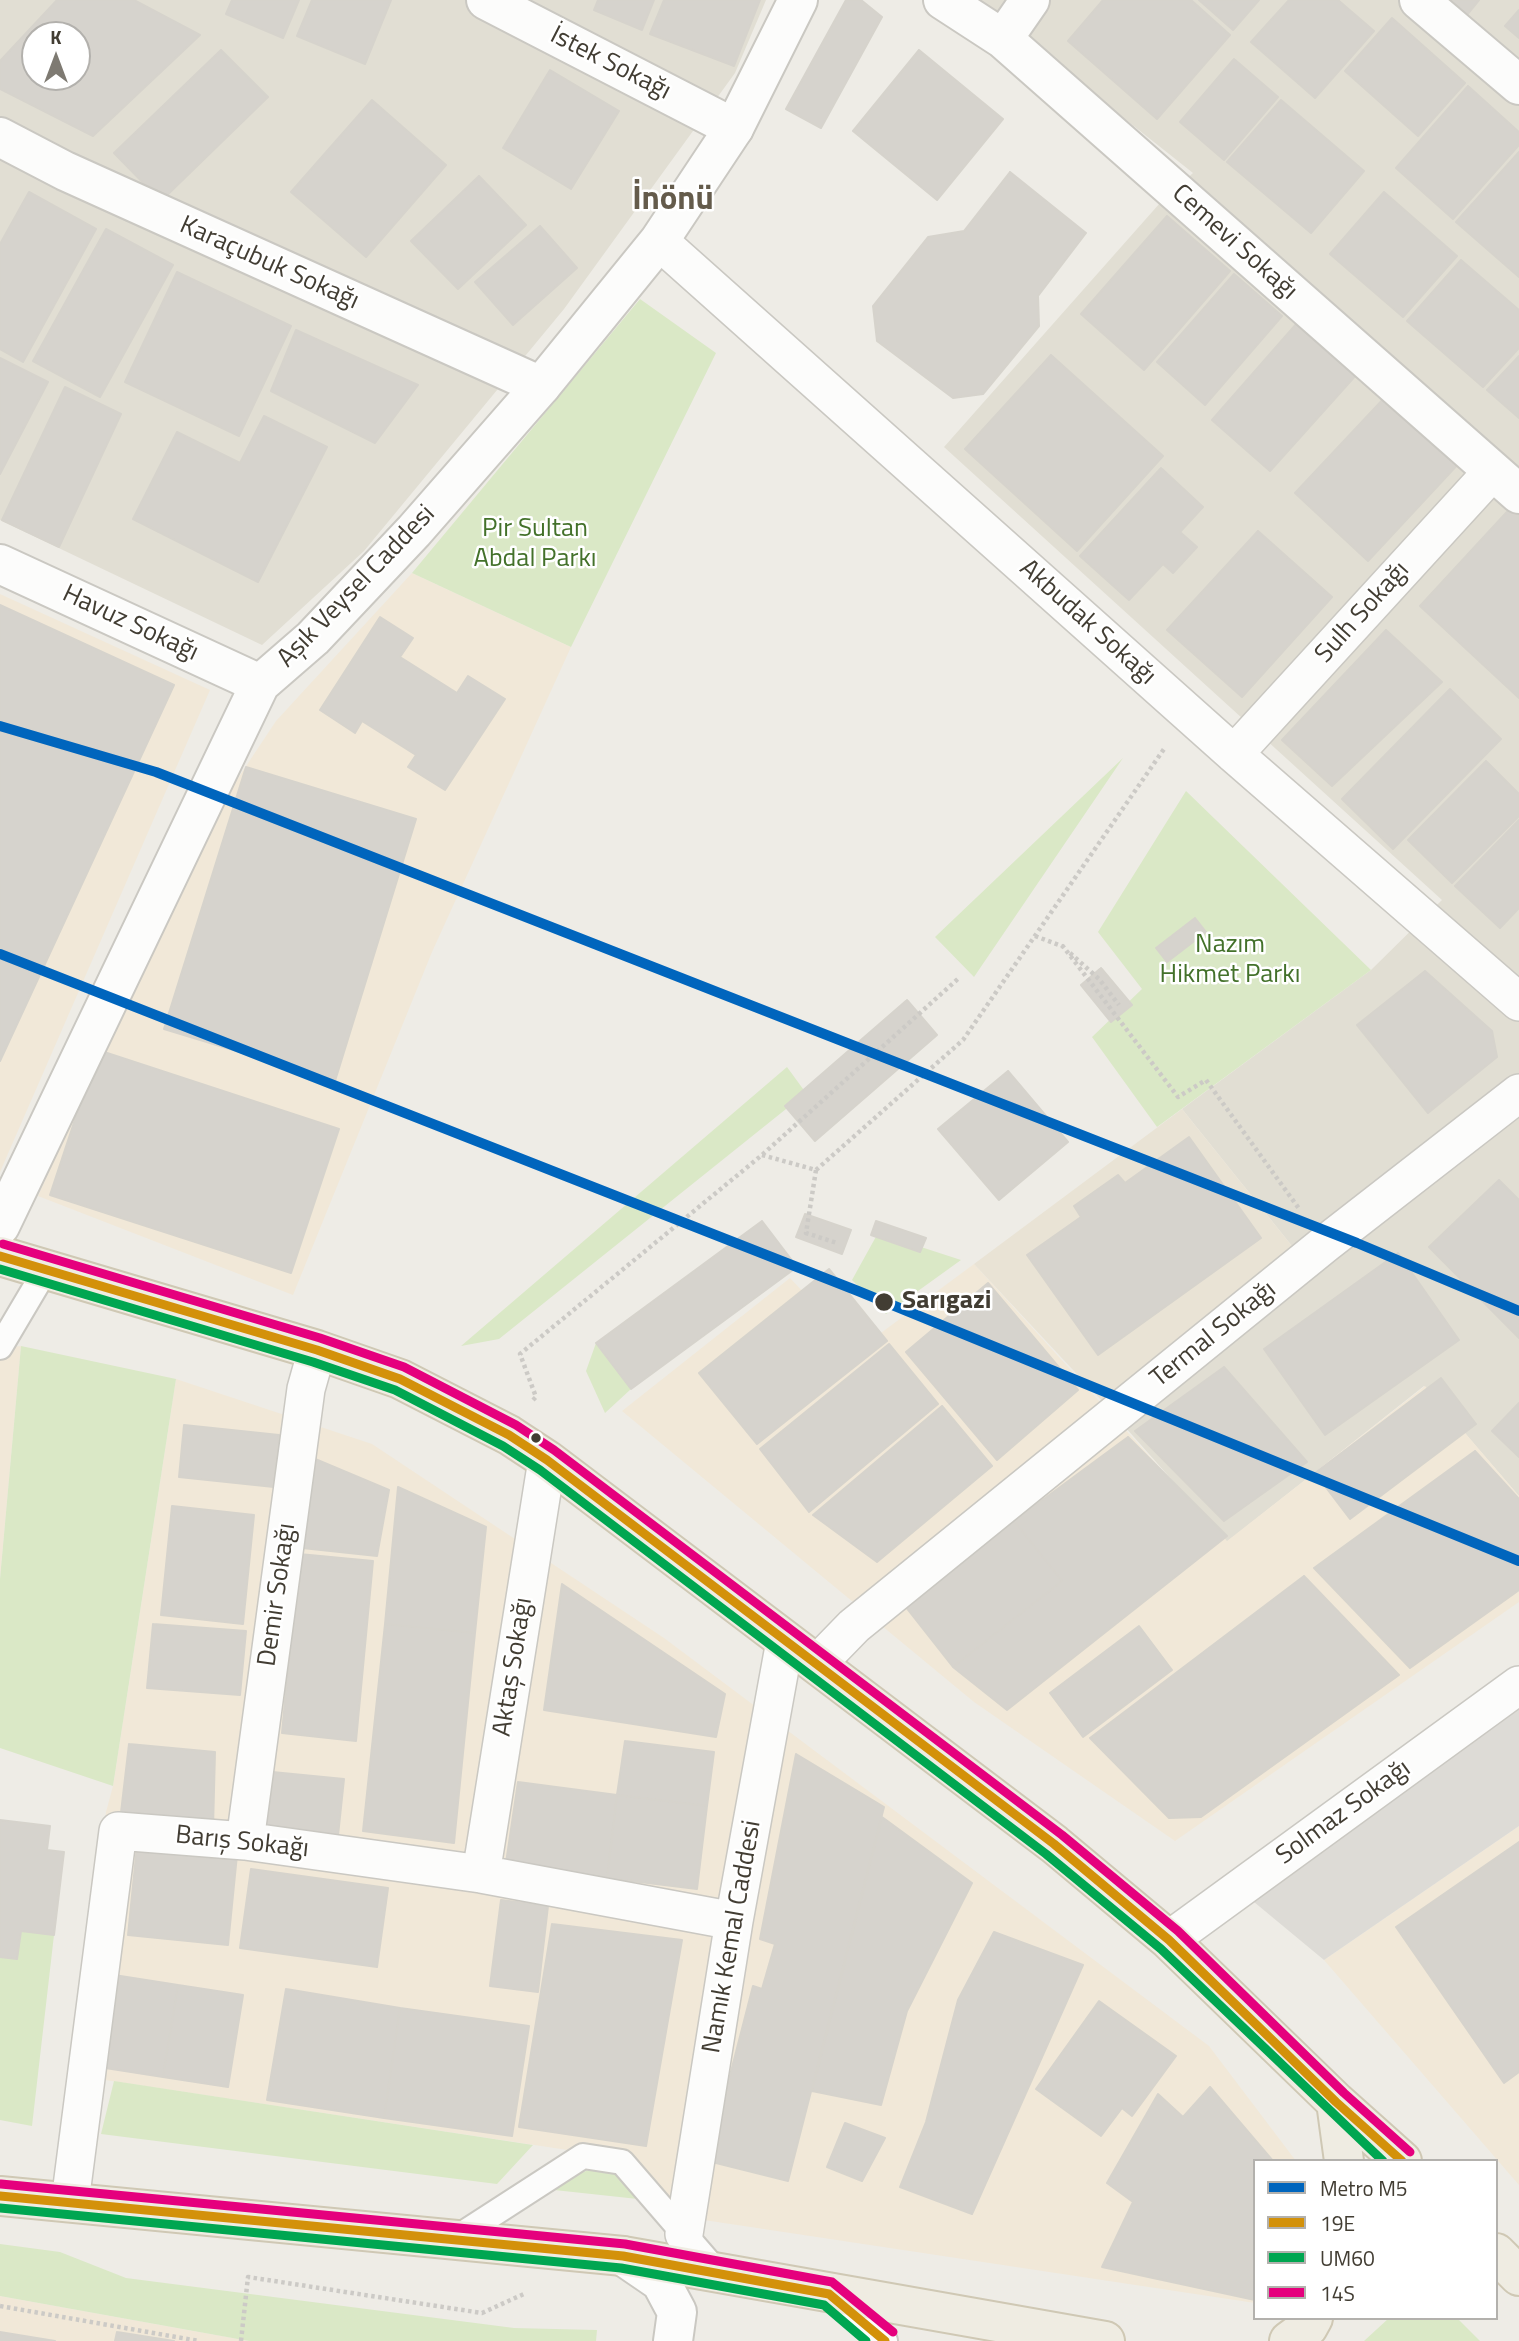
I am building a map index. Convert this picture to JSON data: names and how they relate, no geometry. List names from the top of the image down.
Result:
{
  "streets": {
    "street": [
      "İstek Sokağı",
      "Cemevi Sokağı",
      "Karaçubuk Sokağı",
      "Aşık Veysel Caddesi",
      "Sulh Sokağı",
      "Akbudak Sokağı",
      "Havuz Sokağı",
      "Termal Sokağı",
      "Demir Sokağı",
      "Aktaş Sokağı",
      "Solmaz Sokağı",
      "Barış Sokağı",
      "Namık Kemal Caddesi"
    ]
  },
  "crossings": [
    ["İstek Sokağı", "Aşık Veysel Caddesi"],
    ["Cemevi Sokağı", "Sulh Sokağı"],
    ["Karaçubuk Sokağı", "Aşık Veysel Caddesi"],
    ["Aşık Veysel Caddesi", "Akbudak Sokağı"],
    ["Aşık Veysel Caddesi", "Havuz Sokağı"],
    ["Sulh Sokağı", "Akbudak Sokağı"],
    ["Demir Sokağı", "Barış Sokağı"],
    ["Aktaş Sokağı", "Barış Sokağı"],
    ["Barış Sokağı", "Namık Kemal Caddesi"]
  ],
  "districts": ["İnönü"],
  "parks": ["Pir Sultan Abdal Parkı", "Nazım Hikmet Parkı"],
  "places": ["Sarıgazi"],
  "lines": [
    "metro line M5",
    "transit line 14S",
    "transit line 19E",
    "transit line UM60"
  ],
  "legend": [
    "Metro M5",
    "19E",
    "UM60",
    "14S"
  ],
  "north": "top"
}
